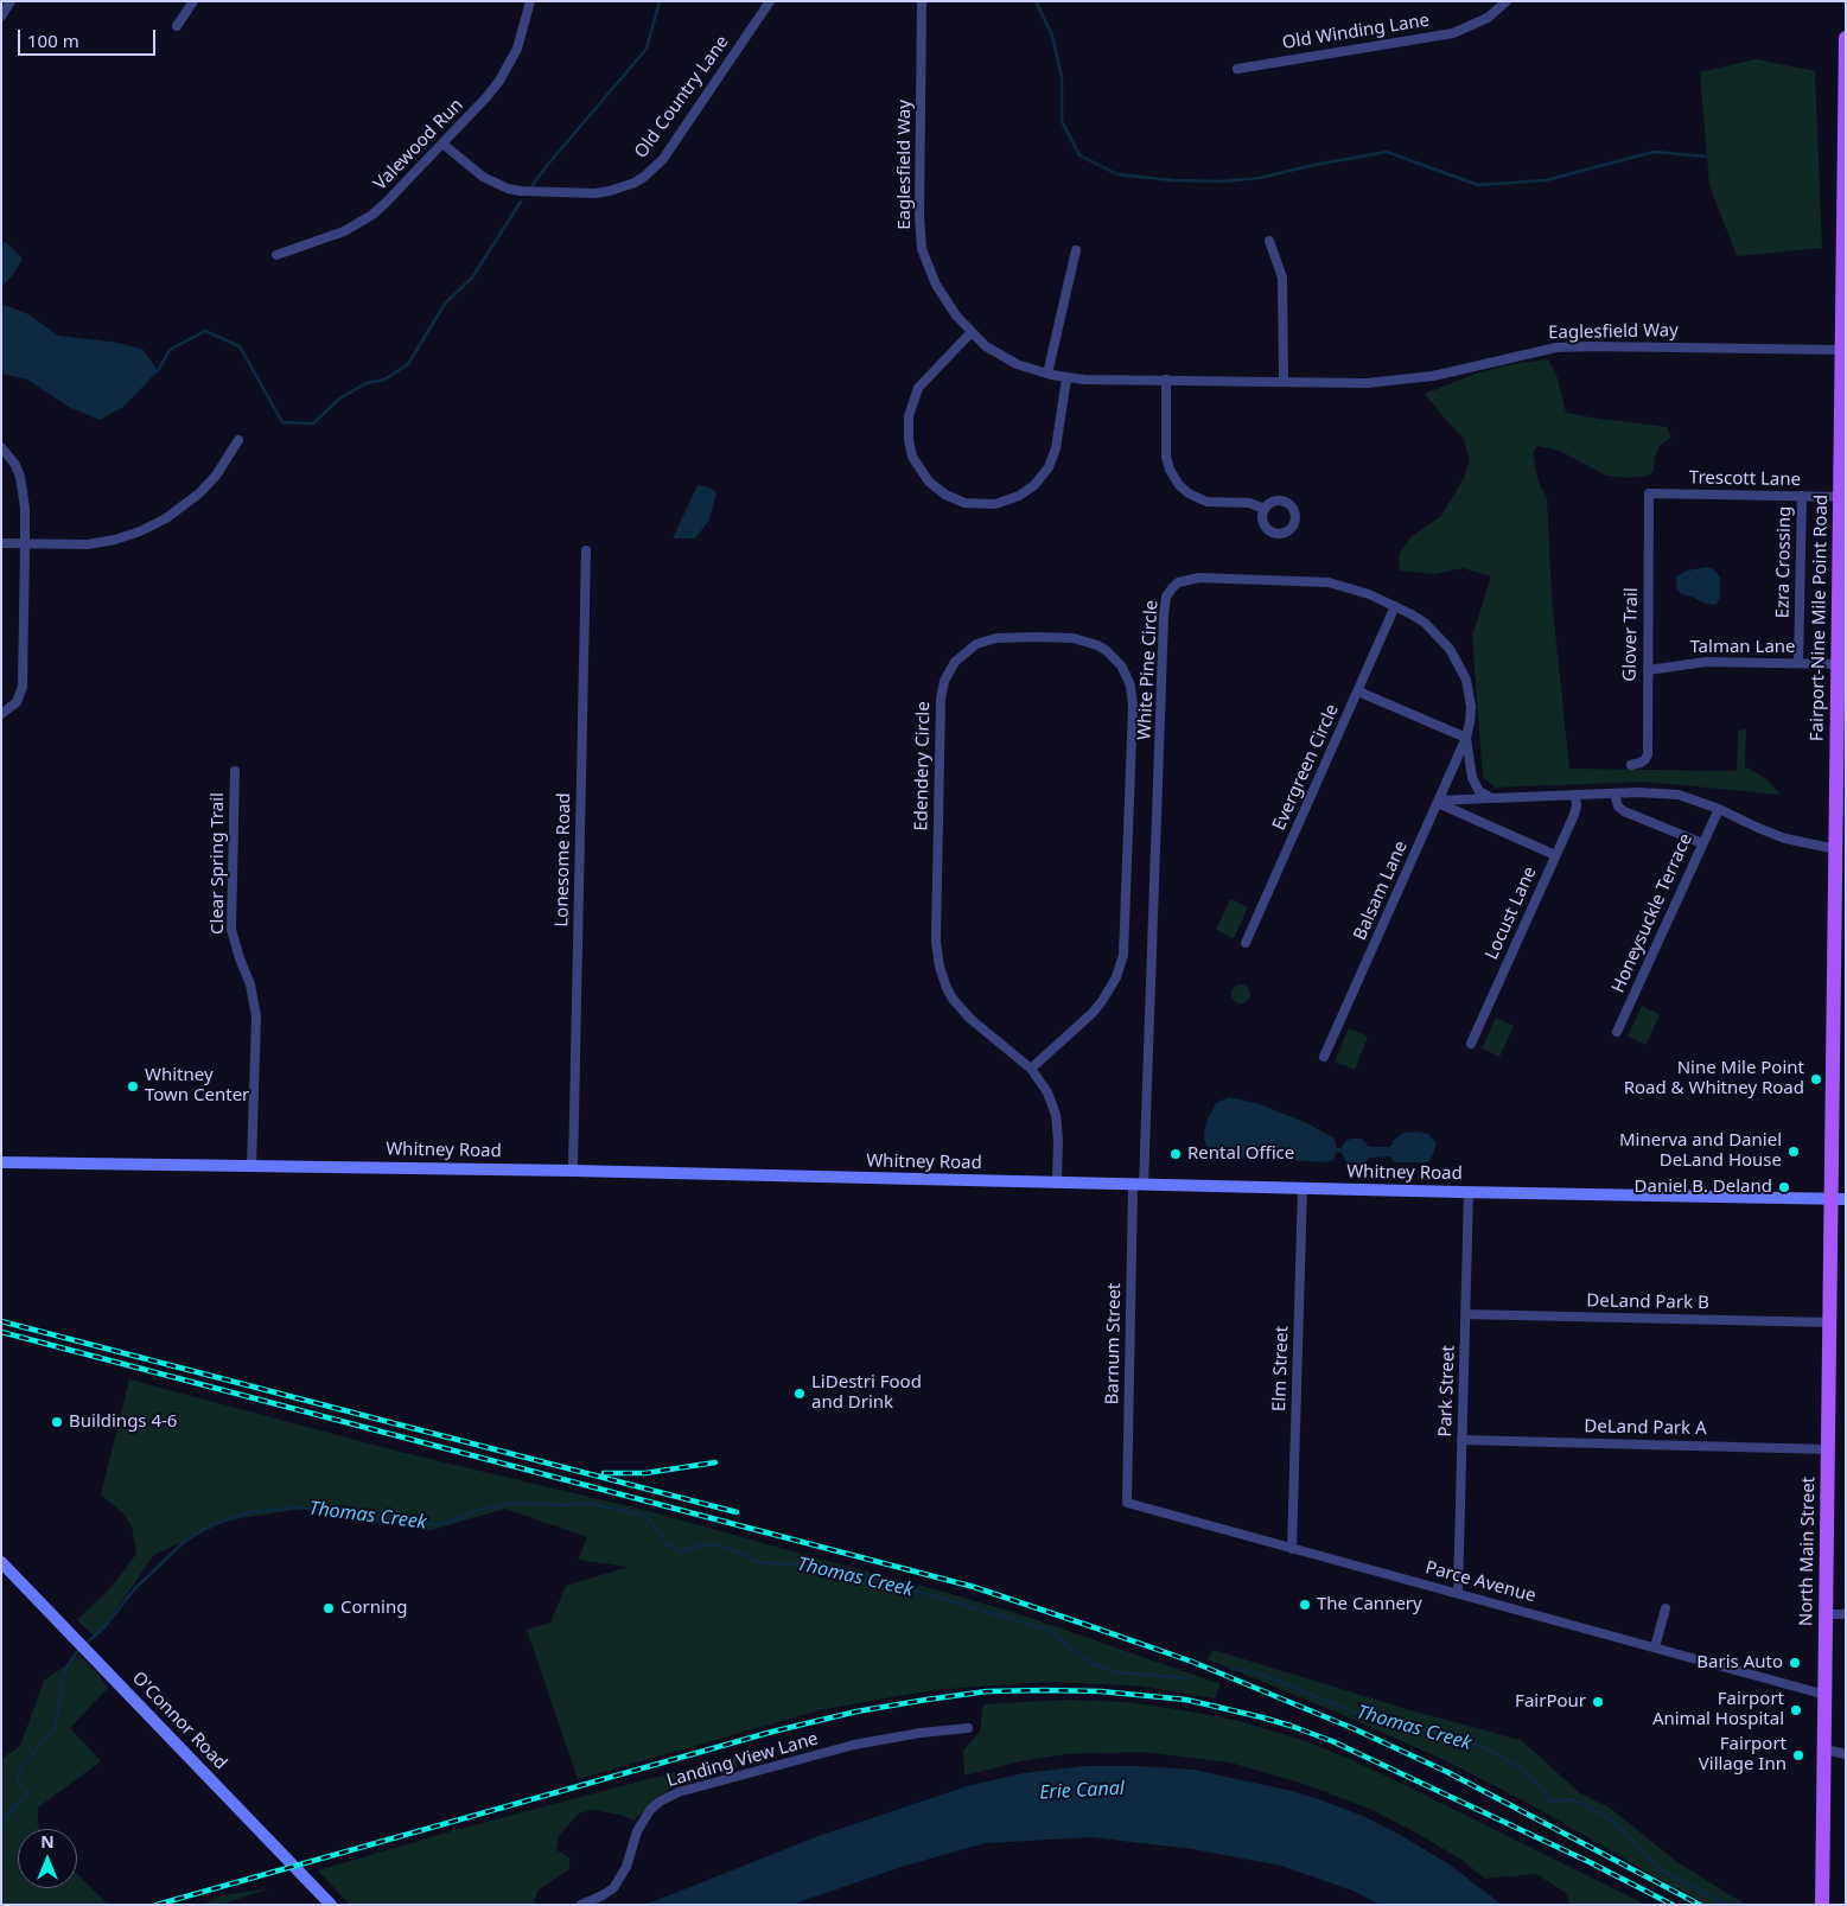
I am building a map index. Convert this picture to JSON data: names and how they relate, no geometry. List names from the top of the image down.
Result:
{
  "streets": {
    "main road": [
      "Fairport-Nine Mile Point Road",
      "Whitney Road",
      "North Main Street",
      "O'Connor Road"
    ],
    "street": [
      "Old Winding Lane",
      "Old Country Lane",
      "Valewood Run",
      "Eaglesfield Way",
      "Trescott Lane",
      "Ezra Crossing",
      "Glover Trail",
      "Talman Lane",
      "White Pine Circle",
      "Edendery Circle",
      "Evergreen Circle",
      "Lonesome Road",
      "Clear Spring Trail",
      "Balsam Lane",
      "Locust Lane",
      "Honeysuckle Terrace",
      "DeLand Park B",
      "Barnum Street",
      "Elm Street",
      "Park Street",
      "DeLand Park A",
      "Parce Avenue",
      "Landing View Lane"
    ]
  },
  "crossings": [
    ["Old Country Lane", "Valewood Run"],
    ["Eaglesfield Way", "Fairport-Nine Mile Point Road"],
    ["Trescott Lane", "Ezra Crossing"],
    ["Trescott Lane", "Fairport-Nine Mile Point Road"],
    ["Trescott Lane", "Glover Trail"],
    ["Ezra Crossing", "Talman Lane"],
    ["Fairport-Nine Mile Point Road", "Talman Lane"],
    ["Fairport-Nine Mile Point Road", "Whitney Road"],
    ["Fairport-Nine Mile Point Road", "North Main Street"],
    ["Glover Trail", "Talman Lane"],
    ["White Pine Circle", "Evergreen Circle"],
    ["White Pine Circle", "Balsam Lane"],
    ["White Pine Circle", "Whitney Road"],
    ["White Pine Circle", "Barnum Street"],
    ["Edendery Circle", "Whitney Road"],
    ["Lonesome Road", "Whitney Road"],
    ["Clear Spring Trail", "Whitney Road"],
    ["Whitney Road", "Barnum Street"],
    ["Whitney Road", "Elm Street"],
    ["Whitney Road", "Park Street"],
    ["Whitney Road", "North Main Street"],
    ["DeLand Park B", "Park Street"],
    ["DeLand Park B", "North Main Street"],
    ["Barnum Street", "Parce Avenue"],
    ["Elm Street", "Parce Avenue"],
    ["Park Street", "DeLand Park A"],
    ["Park Street", "Parce Avenue"],
    ["DeLand Park A", "North Main Street"],
    ["North Main Street", "Parce Avenue"]
  ],
  "water": ["Thomas Creek", "Erie Canal"],
  "places": [
    "Nine Mile Point Road & Whitney Road",
    "Whitney Town Center",
    "Minerva and Daniel DeLand House",
    "Rental Office",
    "Daniel B. Deland",
    "LiDestri Food and Drink",
    "Buildings 4-6",
    "The Cannery",
    "Corning",
    "Baris Auto",
    "FairPour",
    "Fairport Animal Hospital",
    "Fairport Village Inn"
  ],
  "scale_bar": "100 m",
  "north": "top"
}
